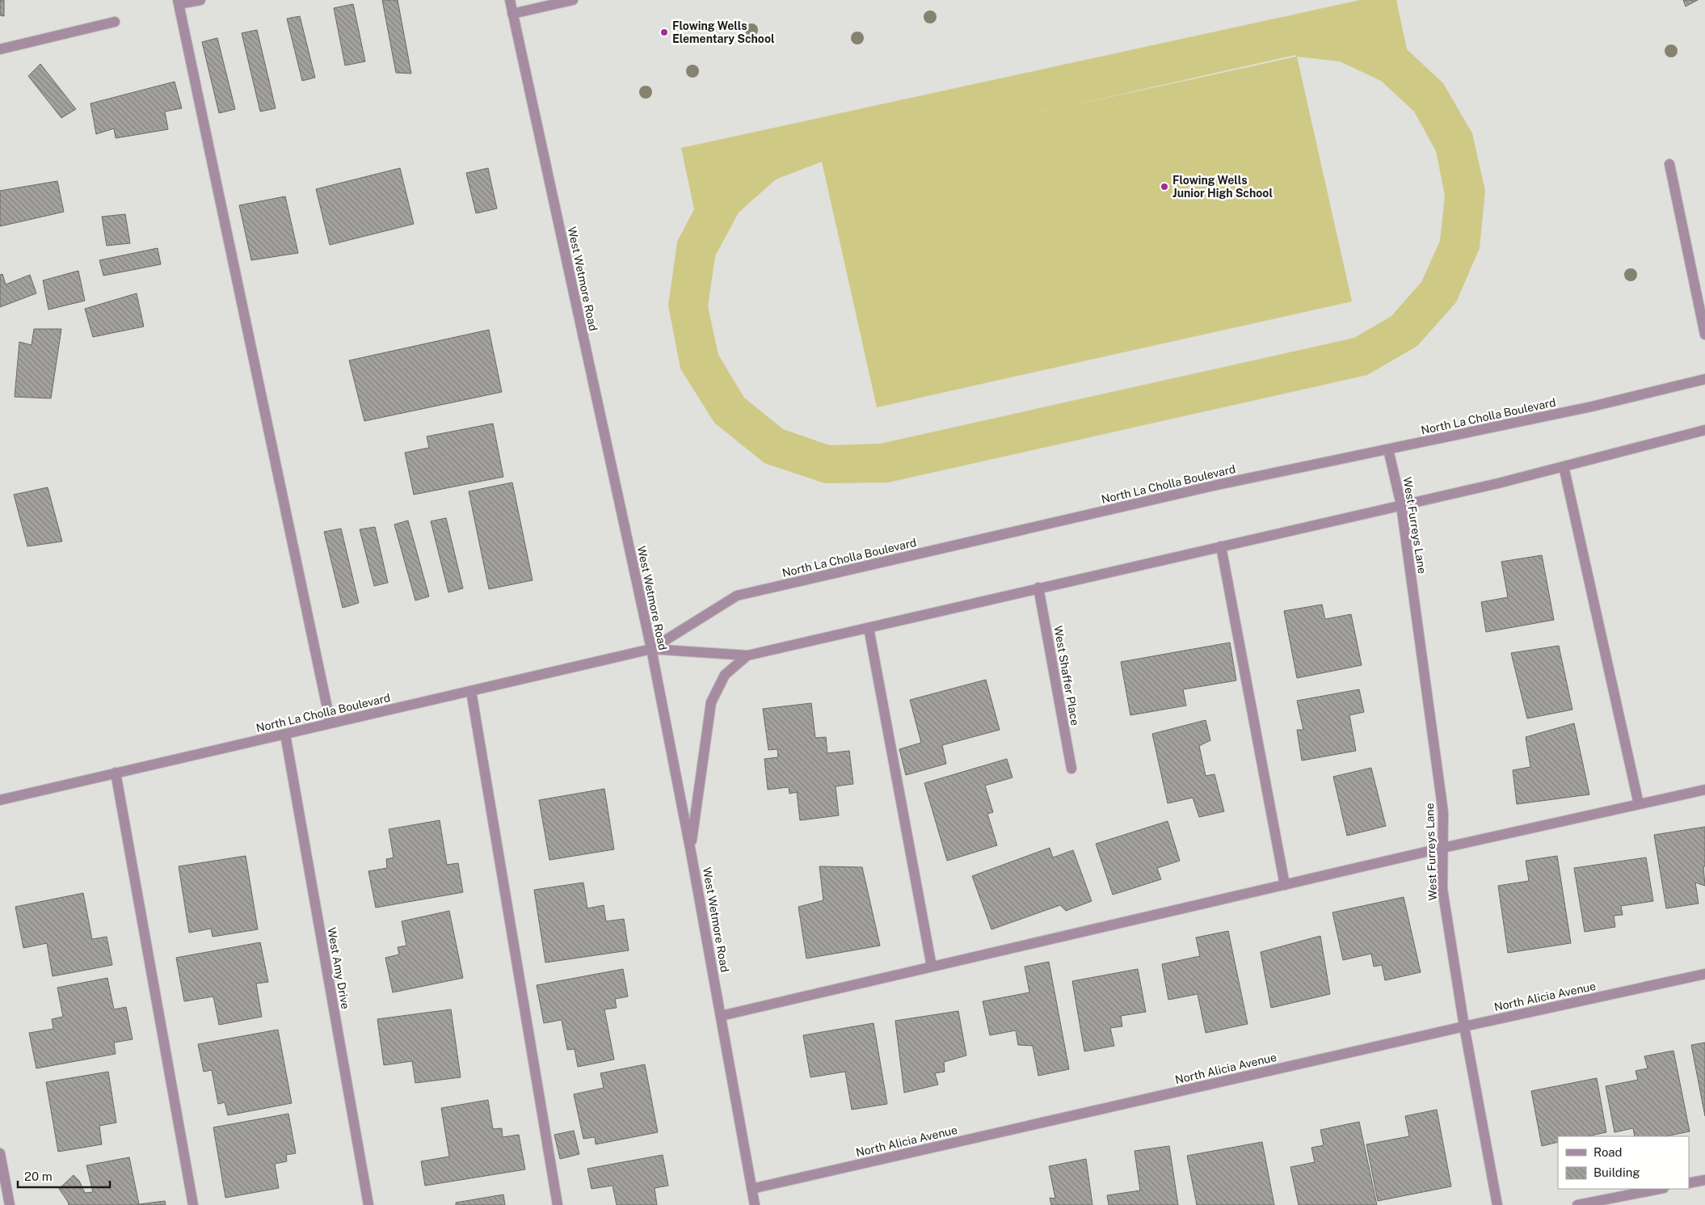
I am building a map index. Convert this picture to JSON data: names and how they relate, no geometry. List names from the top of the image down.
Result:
{
  "streets": {
    "street": [
      "West Wetmore Road",
      "North La Cholla Boulevard",
      "West Furreys Lane",
      "West Shaffer Place",
      "West Amy Drive",
      "North Alicia Avenue"
    ]
  },
  "crossings": [
    ["West Wetmore Road", "North La Cholla Boulevard"],
    ["West Wetmore Road", "North Alicia Avenue"],
    ["North La Cholla Boulevard", "West Furreys Lane"],
    ["North La Cholla Boulevard", "West Shaffer Place"],
    ["North La Cholla Boulevard", "West Amy Drive"],
    ["West Furreys Lane", "North Alicia Avenue"]
  ],
  "places": ["Flowing Wells Elementary School", "Flowing Wells Junior High School"],
  "legend": ["Road", "Building"],
  "scale_bar": "20 m"
}
